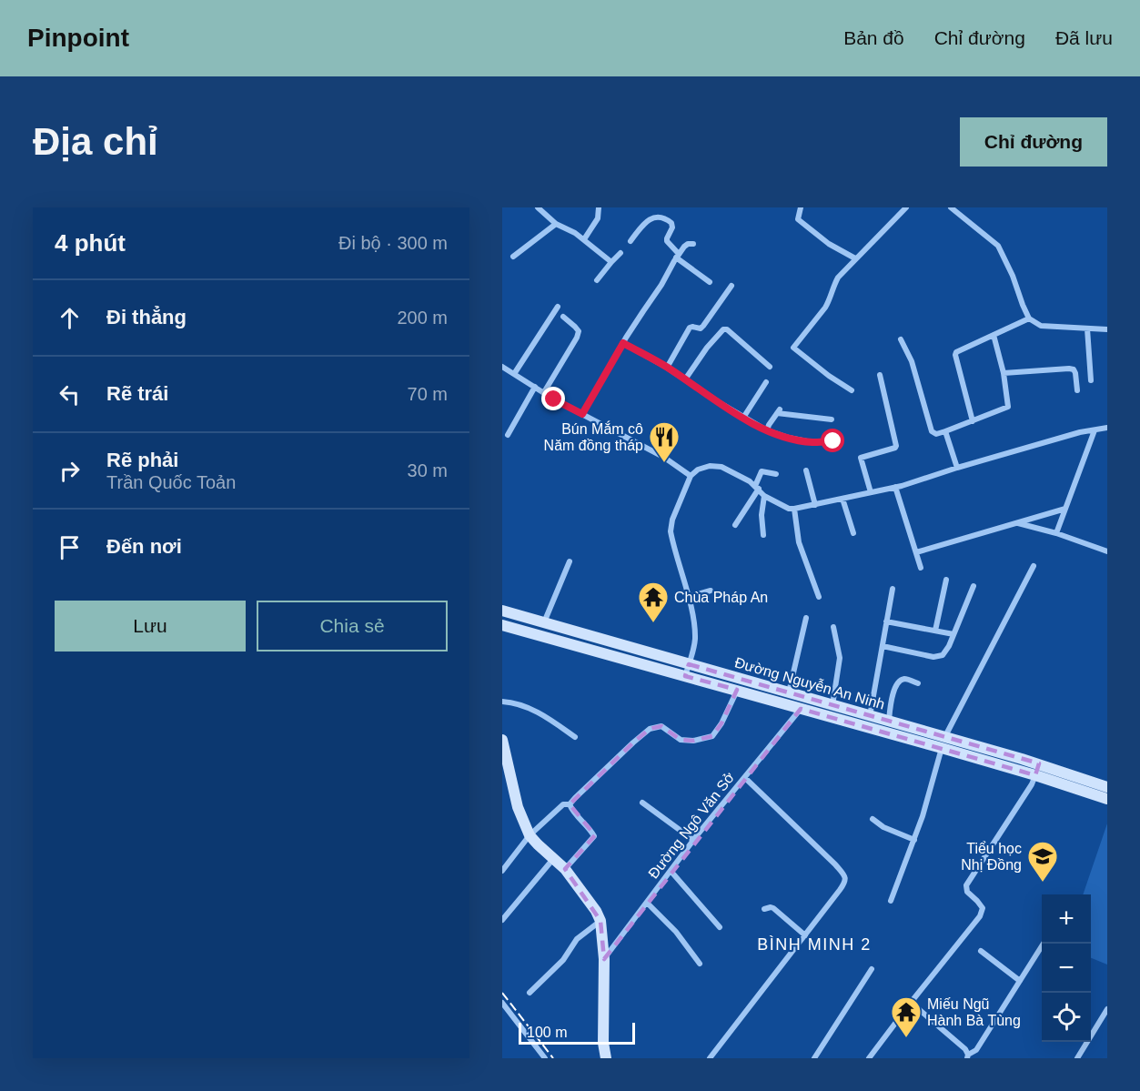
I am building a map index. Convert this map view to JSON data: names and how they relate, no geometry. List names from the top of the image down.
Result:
{
  "streets": {
    "main road": ["Đường Nguyễn An Ninh"],
    "street": ["Đường Ngô Văn Sở"]
  },
  "crossings": [
    ["Đường Nguyễn An Ninh", "Đường Ngô Văn Sở"]
  ],
  "districts": ["BÌNH MINH 2"],
  "places": {
    "restaurant": ["Bún Mắm cô Năm đồng tháp"],
    "temple": ["Chùa Pháp An", "Miếu Ngũ Hành Bà Tùng"],
    "school or university": ["Tiểu học Nhị Đồng"]
  },
  "scale_bar": "100 m",
  "page": {
    "header": "Pinpoint",
    "nav": ["Bản đồ", "Chỉ đường", "Đã lưu"],
    "buttons": [
      "Chỉ đường",
      ["Lưu", "Chia sẻ"]
    ],
    "title": "Địa chỉ",
    "heading": ["4 phút", "Đi bộ · 300 m"],
    "list": [
      ["Đi thẳng", "200 m"],
      ["Rẽ trái", "70 m"],
      ["Rẽ phải", "Trần Quốc Toản", "30 m"],
      "Đến nơi"
    ],
    "map_buttons": ["+", "−"],
    "scale": "100 m"
  }
}
